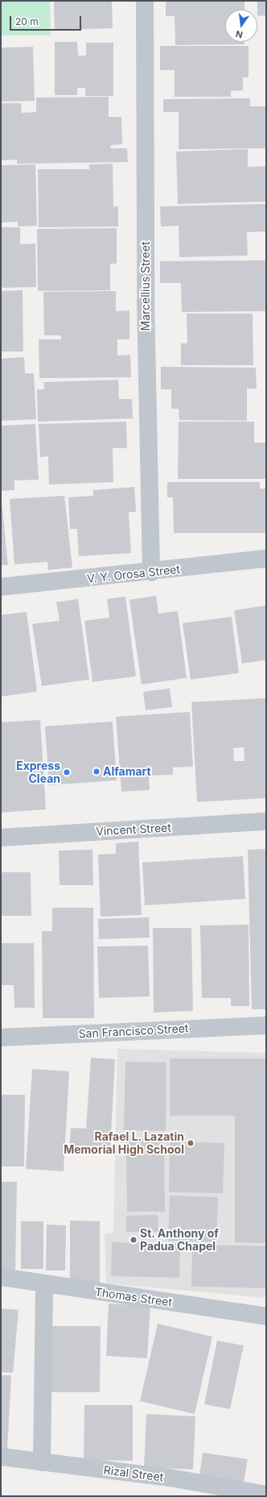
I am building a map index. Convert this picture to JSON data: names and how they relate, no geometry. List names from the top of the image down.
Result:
{
  "streets": {
    "street": [
      "Marcellius Street",
      "V. Y. Orosa Street",
      "Vincent Street",
      "San Francisco Street",
      "Thomas Street",
      "Rizal Street"
    ]
  },
  "crossings": [
    ["Marcellius Street", "V. Y. Orosa Street"]
  ],
  "places": [
    "Alfamart",
    "Express Clean",
    "Rafael L. Lazatin Memorial High School",
    "St. Anthony of Padua Chapel"
  ],
  "scale_bar": "20 m",
  "north": "bottom"
}
